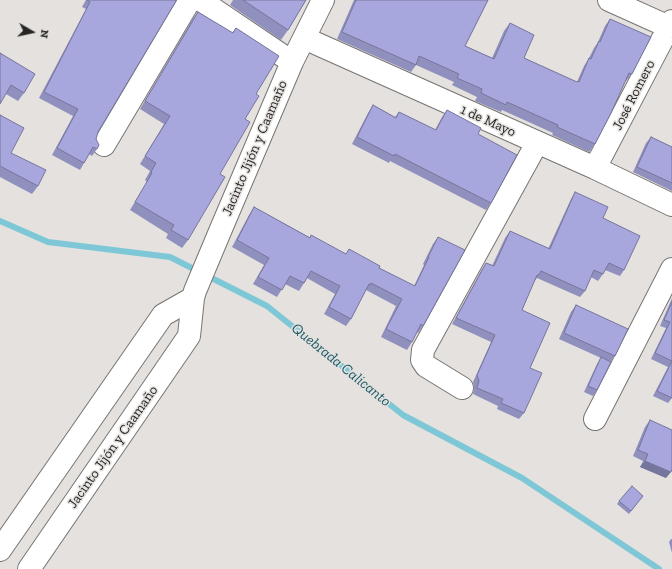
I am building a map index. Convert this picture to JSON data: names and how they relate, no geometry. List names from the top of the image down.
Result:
{
  "streets": {
    "street": ["José Romero", "1 de Mayo", "Jacinto Jijón y Caamaño"]
  },
  "crossings": [
    ["José Romero", "1 de Mayo"],
    ["1 de Mayo", "Jacinto Jijón y Caamaño"]
  ],
  "water": ["Quebrada Calicanto"],
  "north": "right"
}
